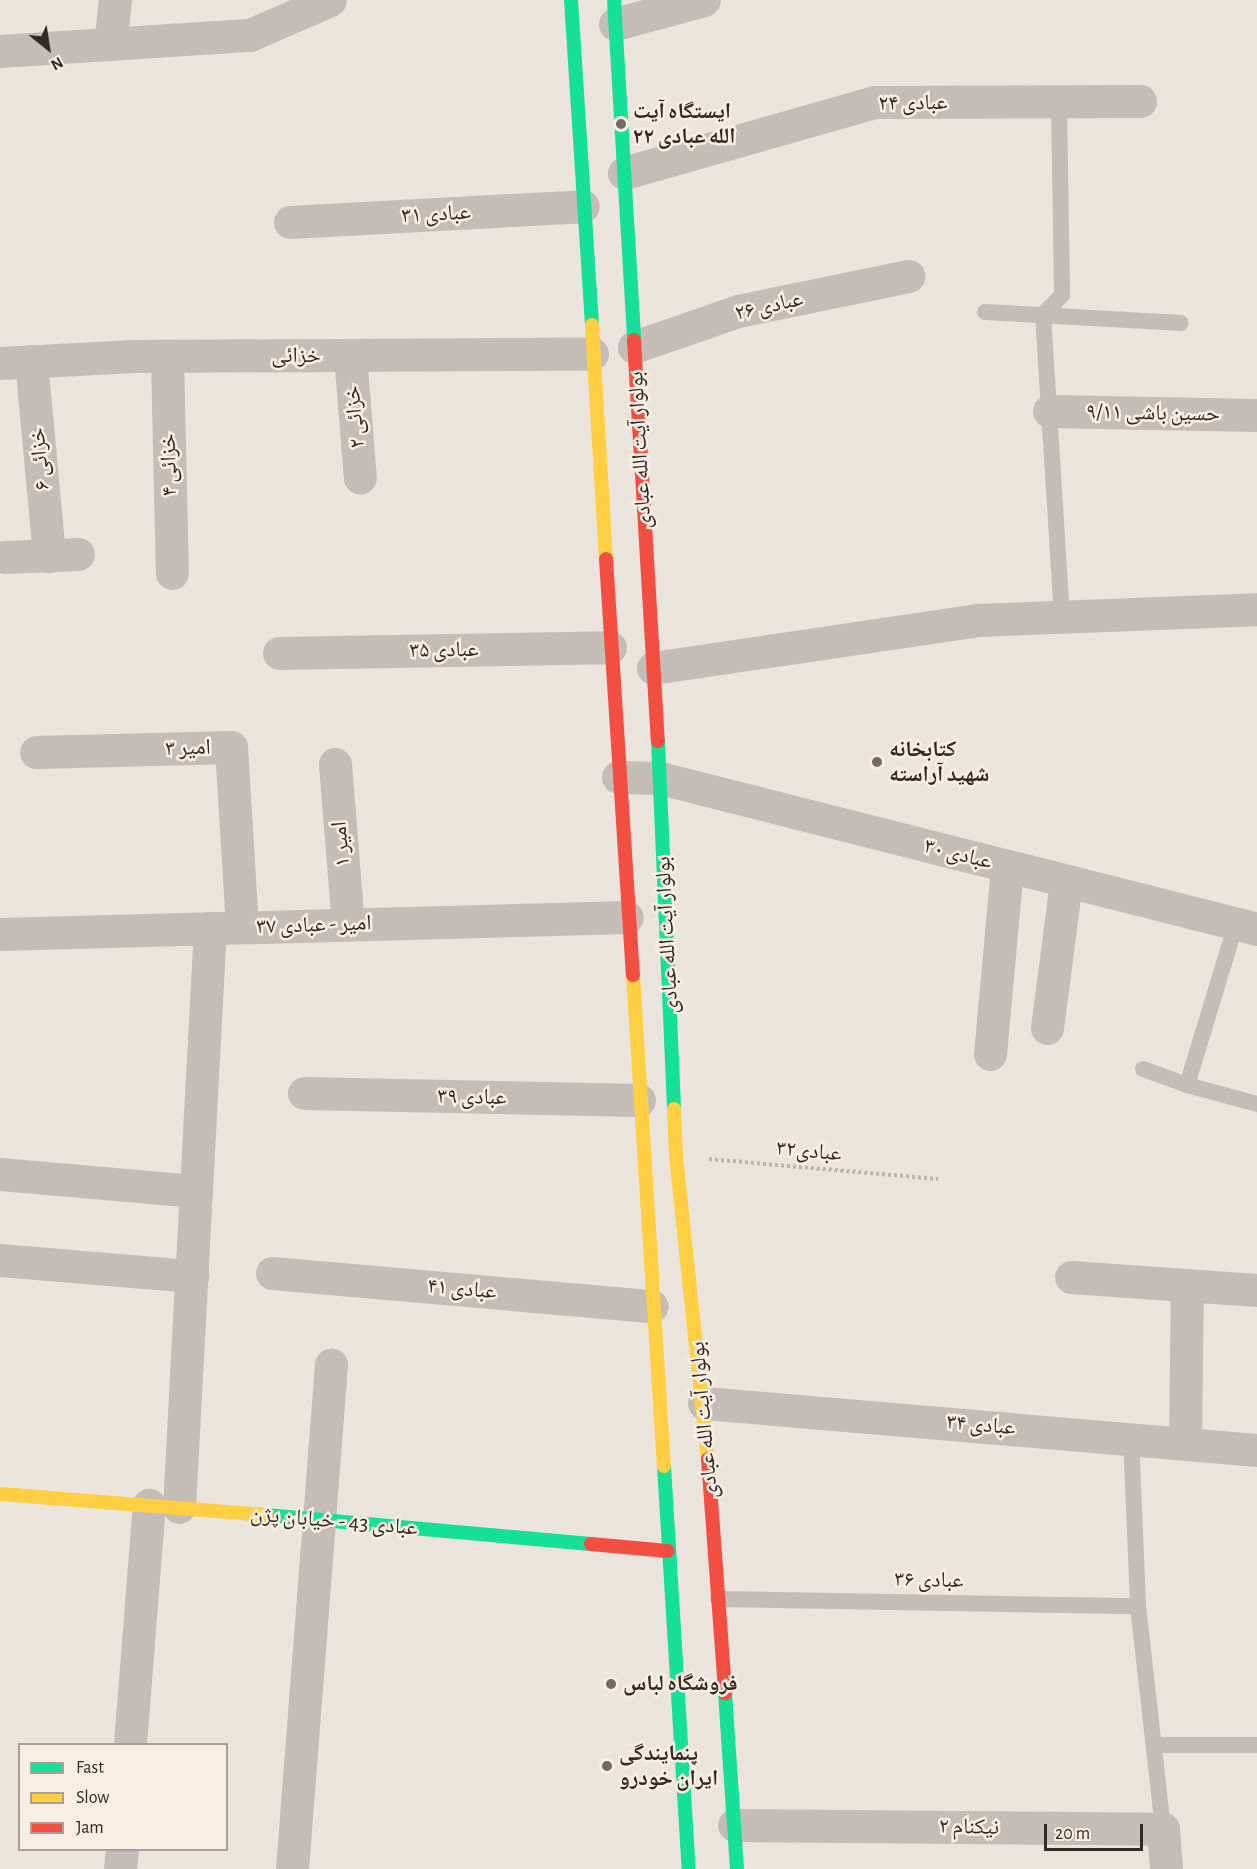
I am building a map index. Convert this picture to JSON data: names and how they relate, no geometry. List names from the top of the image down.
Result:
{
  "streets": {
    "main road": ["بولوار آیت الله عبادی", "عبادی 43 - خیابان پژن"],
    "street": [
      "عبادی ۲۴",
      "عبادی ۳۱",
      "عبادی ۲۶",
      "خزائی",
      "حسین باشی ۹/۱۱",
      "خزائی ۲",
      "خزائی ۶",
      "خزائی ۴",
      "عبادی ۳۵",
      "امیر ۳",
      "امیر ۱",
      "عبادی ۳۰",
      "امیر - عبادی ۳۷",
      "عبادی ۳۹",
      "عبادی ۴۱",
      "عبادی ۳۴",
      "نیکنام ۲"
    ],
    "lane": ["عبادی ۳۶"],
    "path": ["عبادی۳۲"]
  },
  "crossings": [
    ["عبادی ۲۴", "بولوار آیت الله عبادی"],
    ["عبادی ۳۱", "بولوار آیت الله عبادی"],
    ["عبادی ۲۶", "بولوار آیت الله عبادی"],
    ["خزائی", "خزائی ۲"],
    ["خزائی", "بولوار آیت الله عبادی"],
    ["خزائی", "خزائی ۶"],
    ["خزائی", "خزائی ۴"],
    ["بولوار آیت الله عبادی", "عبادی ۳۵"],
    ["بولوار آیت الله عبادی", "عبادی ۳۰"],
    ["بولوار آیت الله عبادی", "امیر - عبادی ۳۷"],
    ["بولوار آیت الله عبادی", "عبادی ۳۹"],
    ["بولوار آیت الله عبادی", "عبادی۳۲"],
    ["بولوار آیت الله عبادی", "عبادی ۴۱"],
    ["بولوار آیت الله عبادی", "عبادی ۳۴"],
    ["بولوار آیت الله عبادی", "عبادی 43 - خیابان پژن"],
    ["بولوار آیت الله عبادی", "عبادی ۳۶"],
    ["بولوار آیت الله عبادی", "نیکنام ۲"],
    ["امیر ۳", "امیر - عبادی ۳۷"],
    ["امیر ۱", "امیر - عبادی ۳۷"]
  ],
  "places": [
    "ایستگاه آیت الله عبادی ۲۲",
    "کتابخانه شهید آراسته",
    "فروشگاه لباس",
    "پنمایندگی ایران خودرو"
  ],
  "legend": ["Fast", "Slow", "Jam"],
  "scale_bar": "20 m",
  "north": "bottom right"
}
